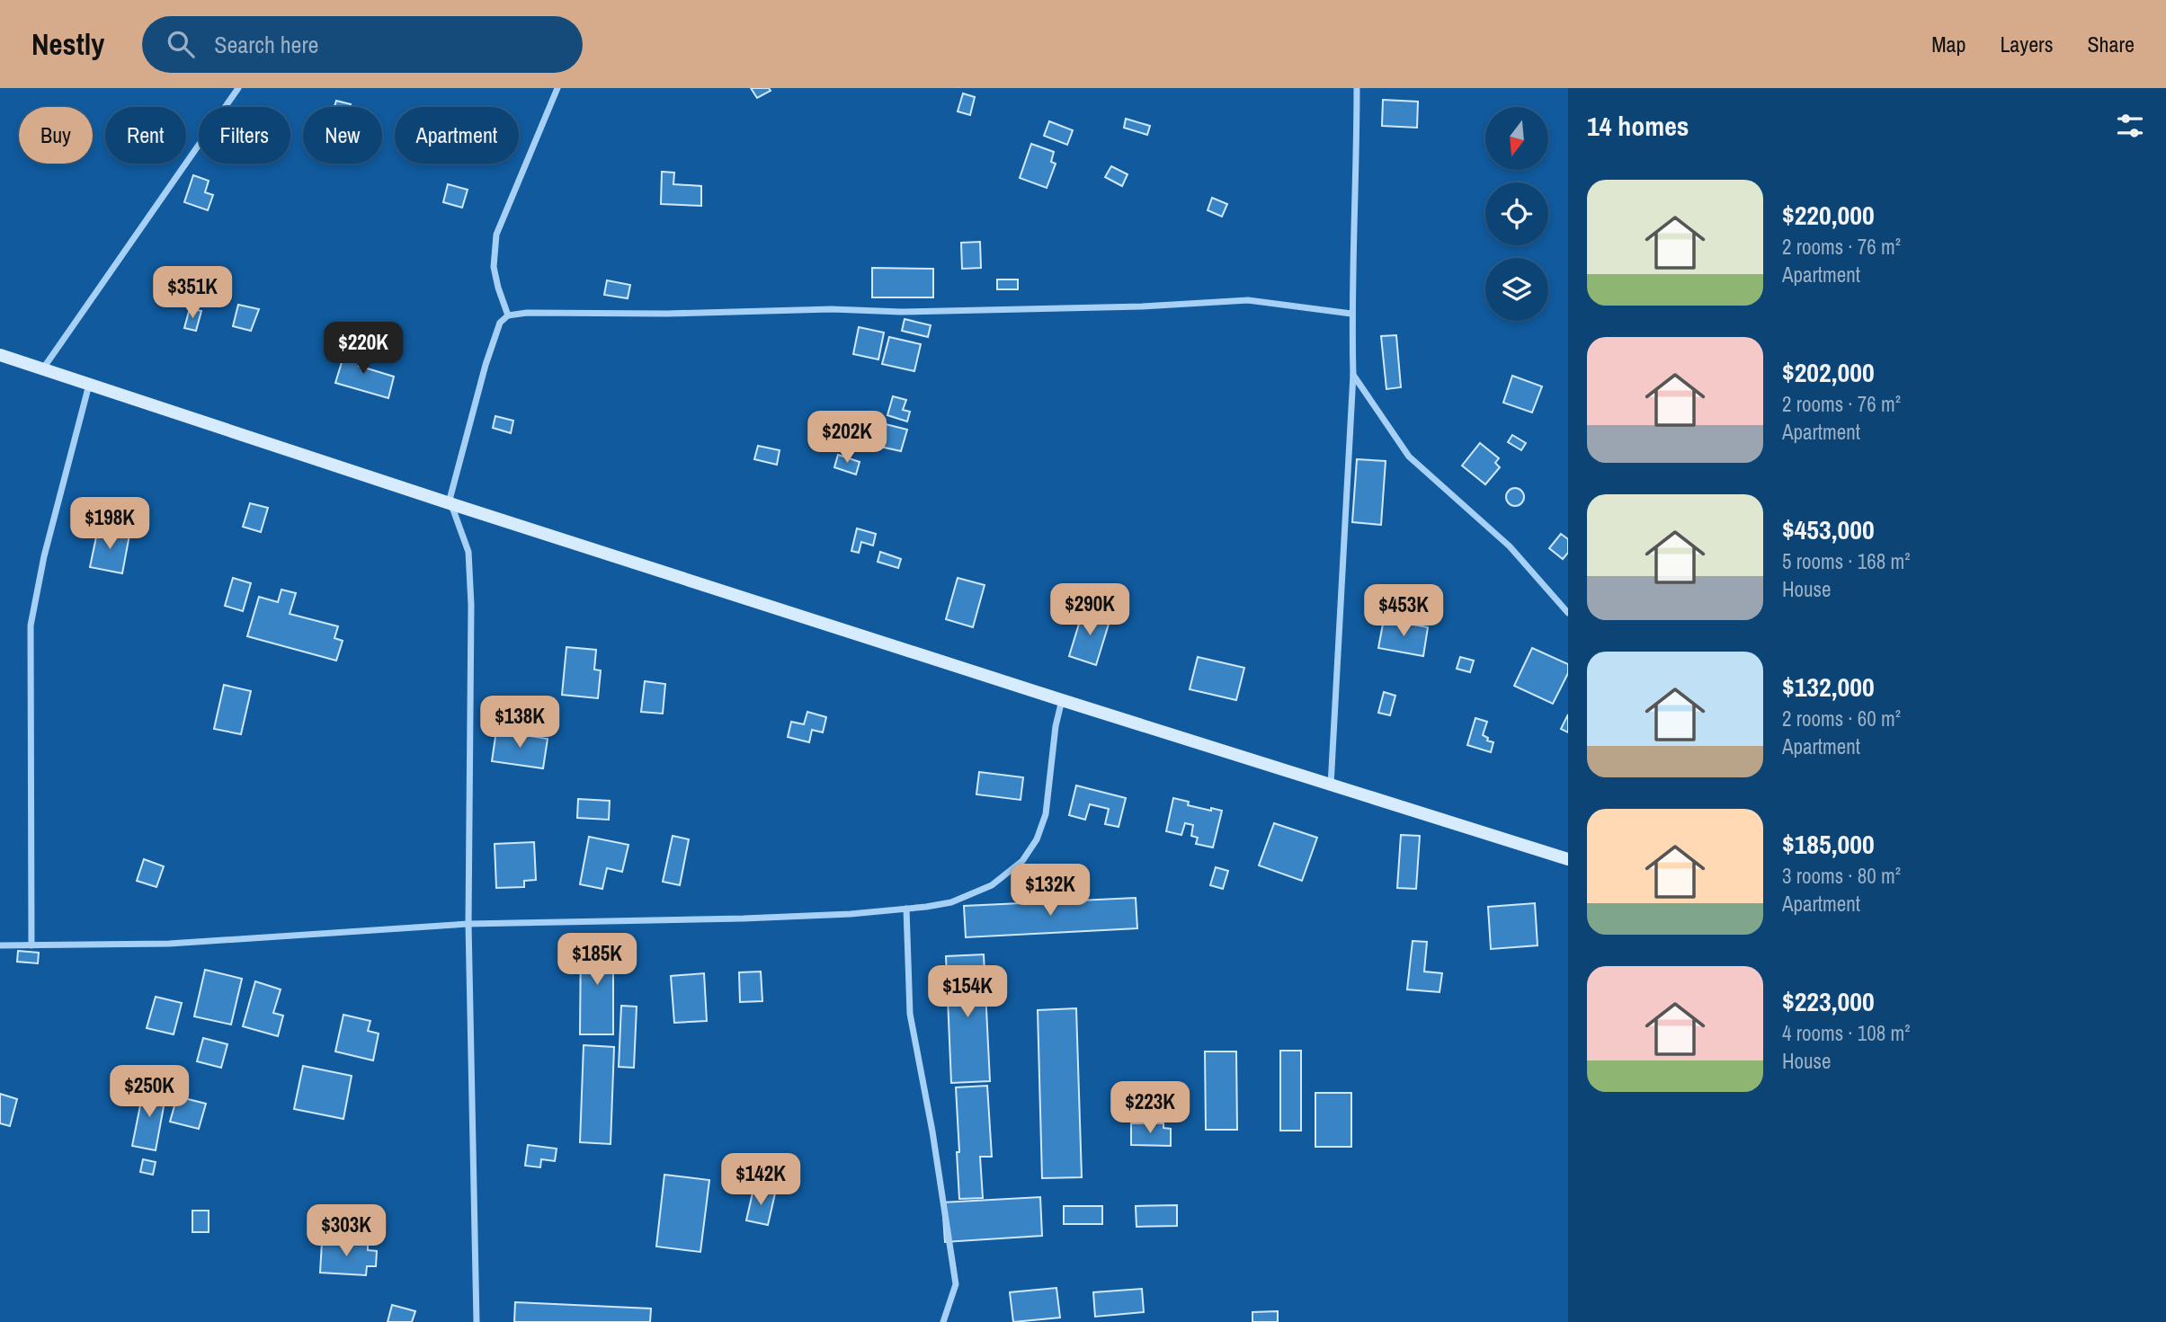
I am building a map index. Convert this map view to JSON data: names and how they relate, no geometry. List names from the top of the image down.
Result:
{
  "north": "bottom",
  "page": {
    "header": "Nestly",
    "search": "Search here",
    "nav": ["Map", "Layers", "Share"],
    "heading": "14 homes",
    "chip": [
      "Buy",
      "Rent",
      "Filters",
      "New",
      "Apartment"
    ],
    "list": [
      {
        "name": "$220,000",
        "note": "2 rooms · 76 m² · Apartment"
      },
      {
        "name": "$202,000",
        "note": "2 rooms · 76 m² · Apartment"
      },
      {
        "name": "$453,000",
        "note": "5 rooms · 168 m² · House"
      },
      {
        "name": "$132,000",
        "note": "2 rooms · 60 m² · Apartment"
      },
      {
        "name": "$185,000",
        "note": "3 rooms · 80 m² · Apartment"
      },
      {
        "name": "$223,000",
        "note": "4 rooms · 108 m² · House"
      }
    ],
    "price": [
      "$351K",
      "$220K",
      "$202K",
      "$198K",
      "$290K",
      "$453K",
      "$138K",
      "$132K",
      "$185K",
      "$154K",
      "$250K",
      "$223K",
      "$142K",
      "$303K"
    ]
  }
}
